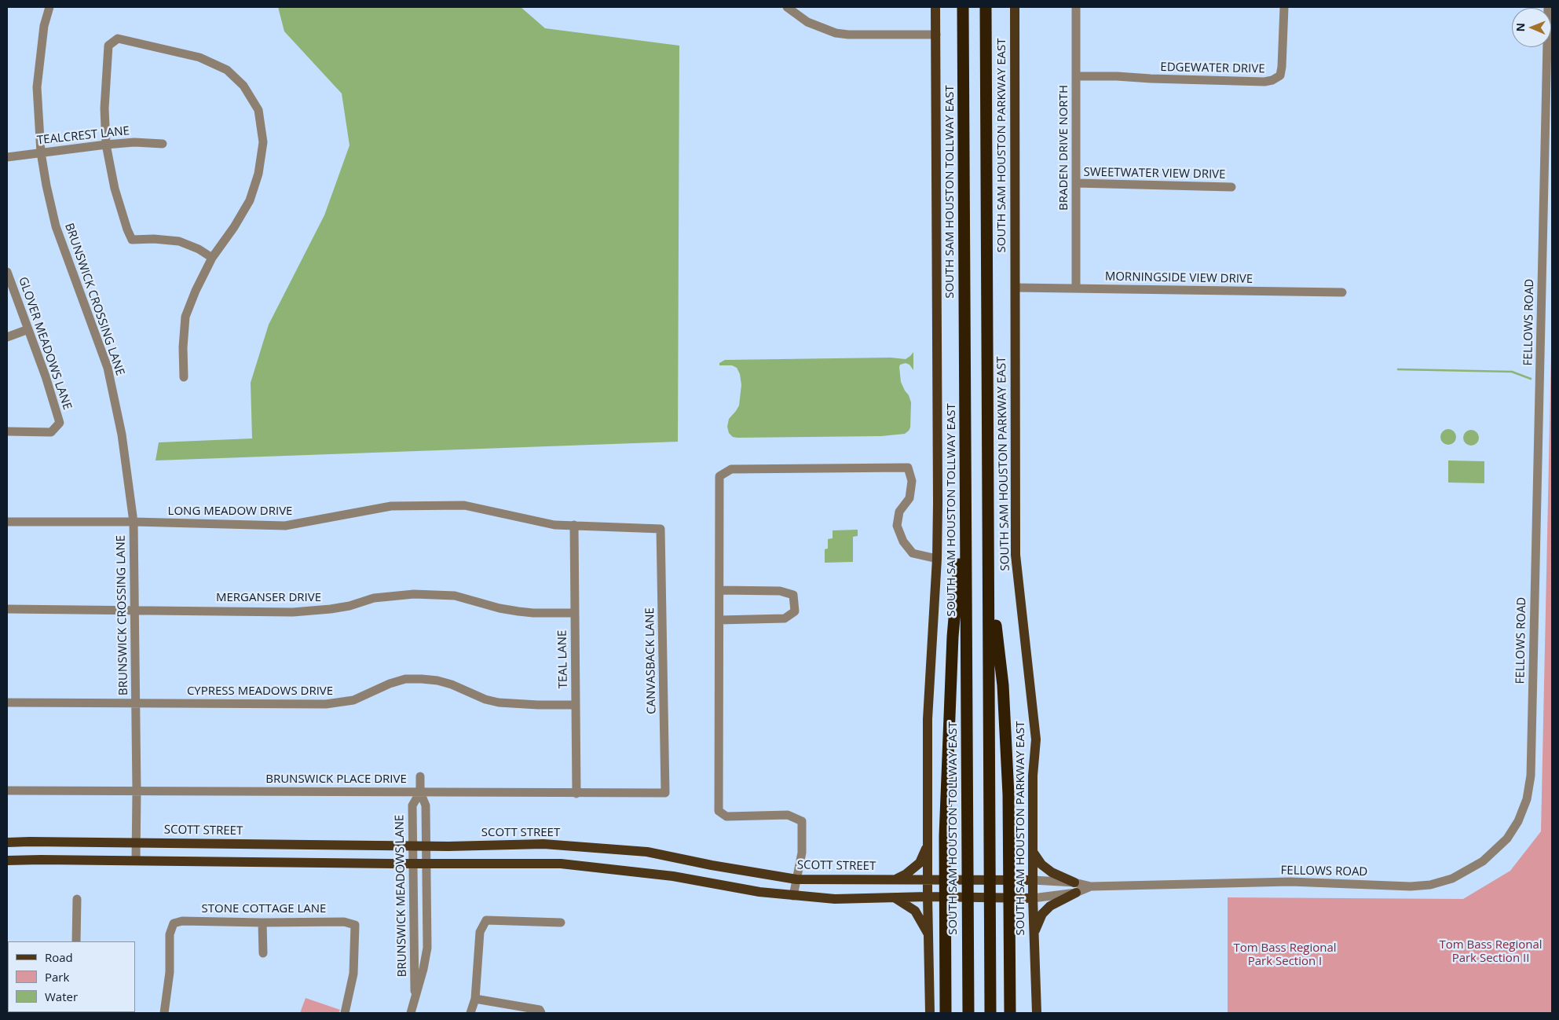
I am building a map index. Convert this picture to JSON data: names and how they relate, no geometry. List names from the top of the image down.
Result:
{
  "streets": {
    "highway": ["SOUTH SAM HOUSTON TOLLWAY EAST"],
    "main road": ["SOUTH SAM HOUSTON PARKWAY EAST", "SCOTT STREET"],
    "street": [
      "EDGEWATER DRIVE",
      "TEALCREST LANE",
      "BRADEN DRIVE NORTH",
      "SWEETWATER VIEW DRIVE",
      "MORNINGSIDE VIEW DRIVE",
      "BRUNSWICK CROSSING LANE",
      "FELLOWS ROAD",
      "GLOVER MEADOWS LANE",
      "LONG MEADOW DRIVE",
      "MERGANSER DRIVE",
      "TEAL LANE",
      "CANVASBACK LANE",
      "CYPRESS MEADOWS DRIVE",
      "BRUNSWICK PLACE DRIVE",
      "BRUNSWICK MEADOWS LANE",
      "STONE COTTAGE LANE"
    ]
  },
  "crossings": [
    ["EDGEWATER DRIVE", "BRADEN DRIVE NORTH"],
    ["TEALCREST LANE", "BRUNSWICK CROSSING LANE"],
    ["SOUTH SAM HOUSTON PARKWAY EAST", "MORNINGSIDE VIEW DRIVE"],
    ["SOUTH SAM HOUSTON PARKWAY EAST", "FELLOWS ROAD"],
    ["SOUTH SAM HOUSTON PARKWAY EAST", "SCOTT STREET"],
    ["BRADEN DRIVE NORTH", "SWEETWATER VIEW DRIVE"],
    ["BRADEN DRIVE NORTH", "MORNINGSIDE VIEW DRIVE"],
    ["BRUNSWICK CROSSING LANE", "LONG MEADOW DRIVE"],
    ["BRUNSWICK CROSSING LANE", "MERGANSER DRIVE"],
    ["BRUNSWICK CROSSING LANE", "CYPRESS MEADOWS DRIVE"],
    ["BRUNSWICK CROSSING LANE", "BRUNSWICK PLACE DRIVE"],
    ["BRUNSWICK CROSSING LANE", "SCOTT STREET"],
    ["FELLOWS ROAD", "SCOTT STREET"],
    ["LONG MEADOW DRIVE", "TEAL LANE"],
    ["LONG MEADOW DRIVE", "CANVASBACK LANE"],
    ["MERGANSER DRIVE", "TEAL LANE"],
    ["TEAL LANE", "CYPRESS MEADOWS DRIVE"],
    ["TEAL LANE", "BRUNSWICK PLACE DRIVE"],
    ["CANVASBACK LANE", "BRUNSWICK PLACE DRIVE"],
    ["BRUNSWICK PLACE DRIVE", "BRUNSWICK MEADOWS LANE"],
    ["SCOTT STREET", "BRUNSWICK MEADOWS LANE"]
  ],
  "parks": ["Tom Bass Regional Park Section II", "Tom Bass Regional Park Section I"],
  "legend": ["Road", "Park", "Water"],
  "north": "left"
}
